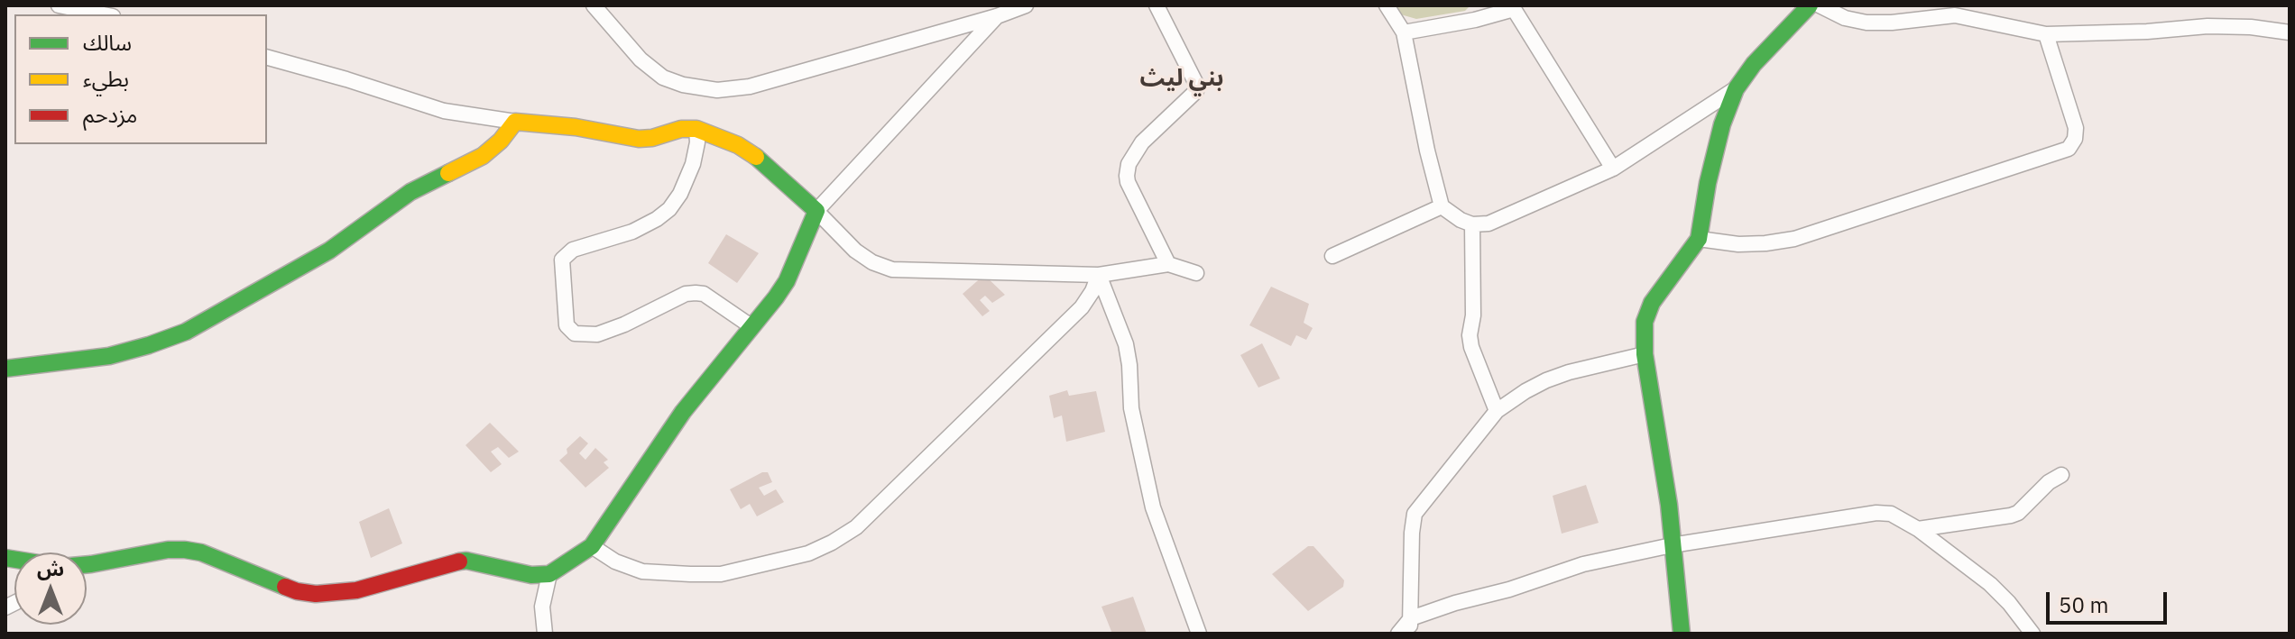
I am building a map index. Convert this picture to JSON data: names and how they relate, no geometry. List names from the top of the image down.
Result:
{
  "districts": ["بني ليث"],
  "legend": ["سالك", "بطيء", "مزدحم"],
  "scale_bar": "50 m",
  "north": "top"
}
